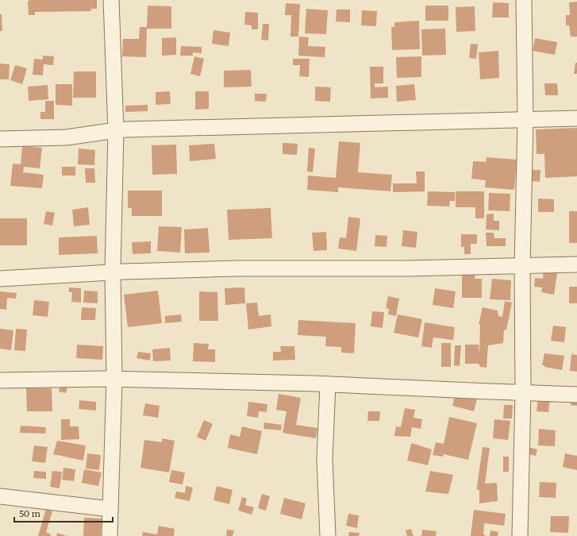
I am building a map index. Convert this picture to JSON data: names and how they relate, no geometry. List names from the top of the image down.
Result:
{
  "scale_bar": "50 m"
}
